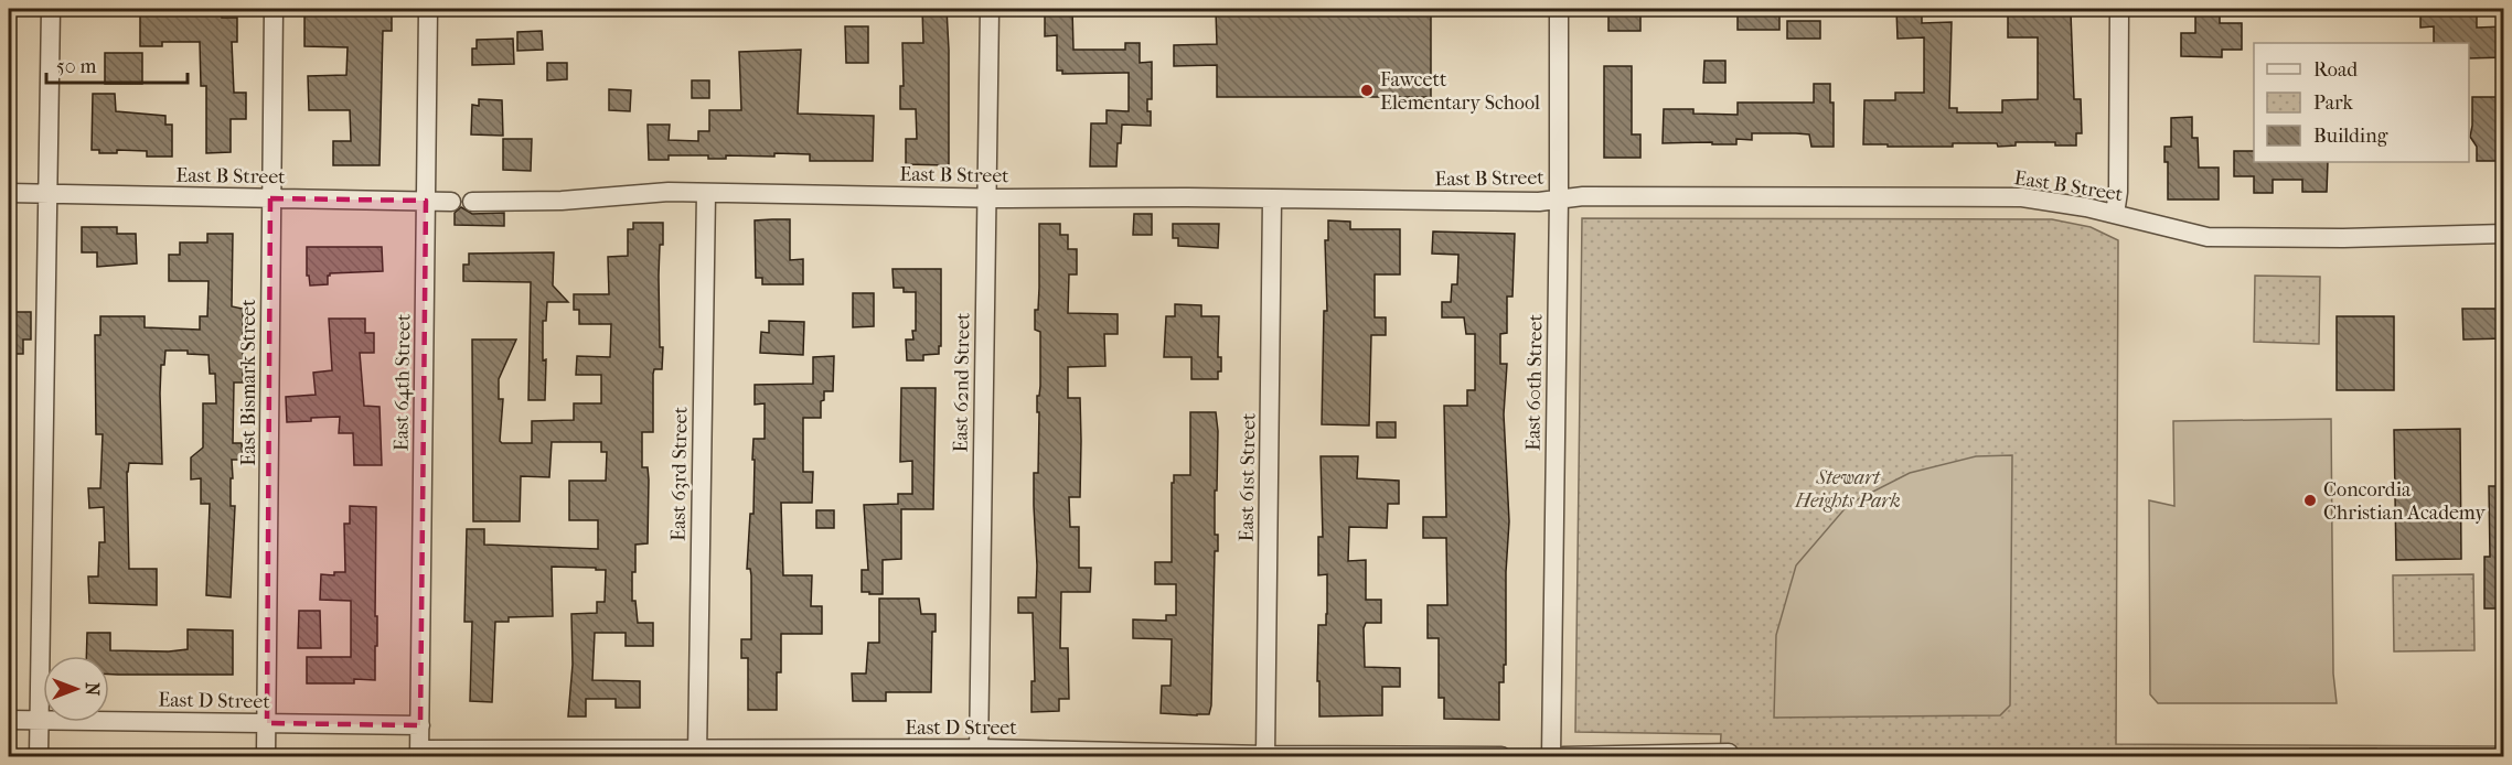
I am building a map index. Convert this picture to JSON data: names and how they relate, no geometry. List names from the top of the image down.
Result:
{
  "streets": {
    "street": [
      "East B Street",
      "East Bismark Street",
      "East 64th Street",
      "East 62nd Street",
      "East 60th Street",
      "East 63rd Street",
      "East 61st Street",
      "East D Street"
    ]
  },
  "crossings": [
    ["East B Street", "East Bismark Street"],
    ["East B Street", "East 64th Street"],
    ["East B Street", "East 62nd Street"],
    ["East B Street", "East 60th Street"],
    ["East B Street", "East 63rd Street"],
    ["East B Street", "East 61st Street"],
    ["East Bismark Street", "East D Street"],
    ["East 64th Street", "East D Street"],
    ["East 62nd Street", "East D Street"],
    ["East 63rd Street", "East D Street"],
    ["East 61st Street", "East D Street"]
  ],
  "parks": ["Stewart Heights Park"],
  "places": ["Fawcett Elementary School", "Concordia Christian Academy"],
  "legend": ["Road", "Park", "Building"],
  "scale_bar": "50 m",
  "north": "right"
}
